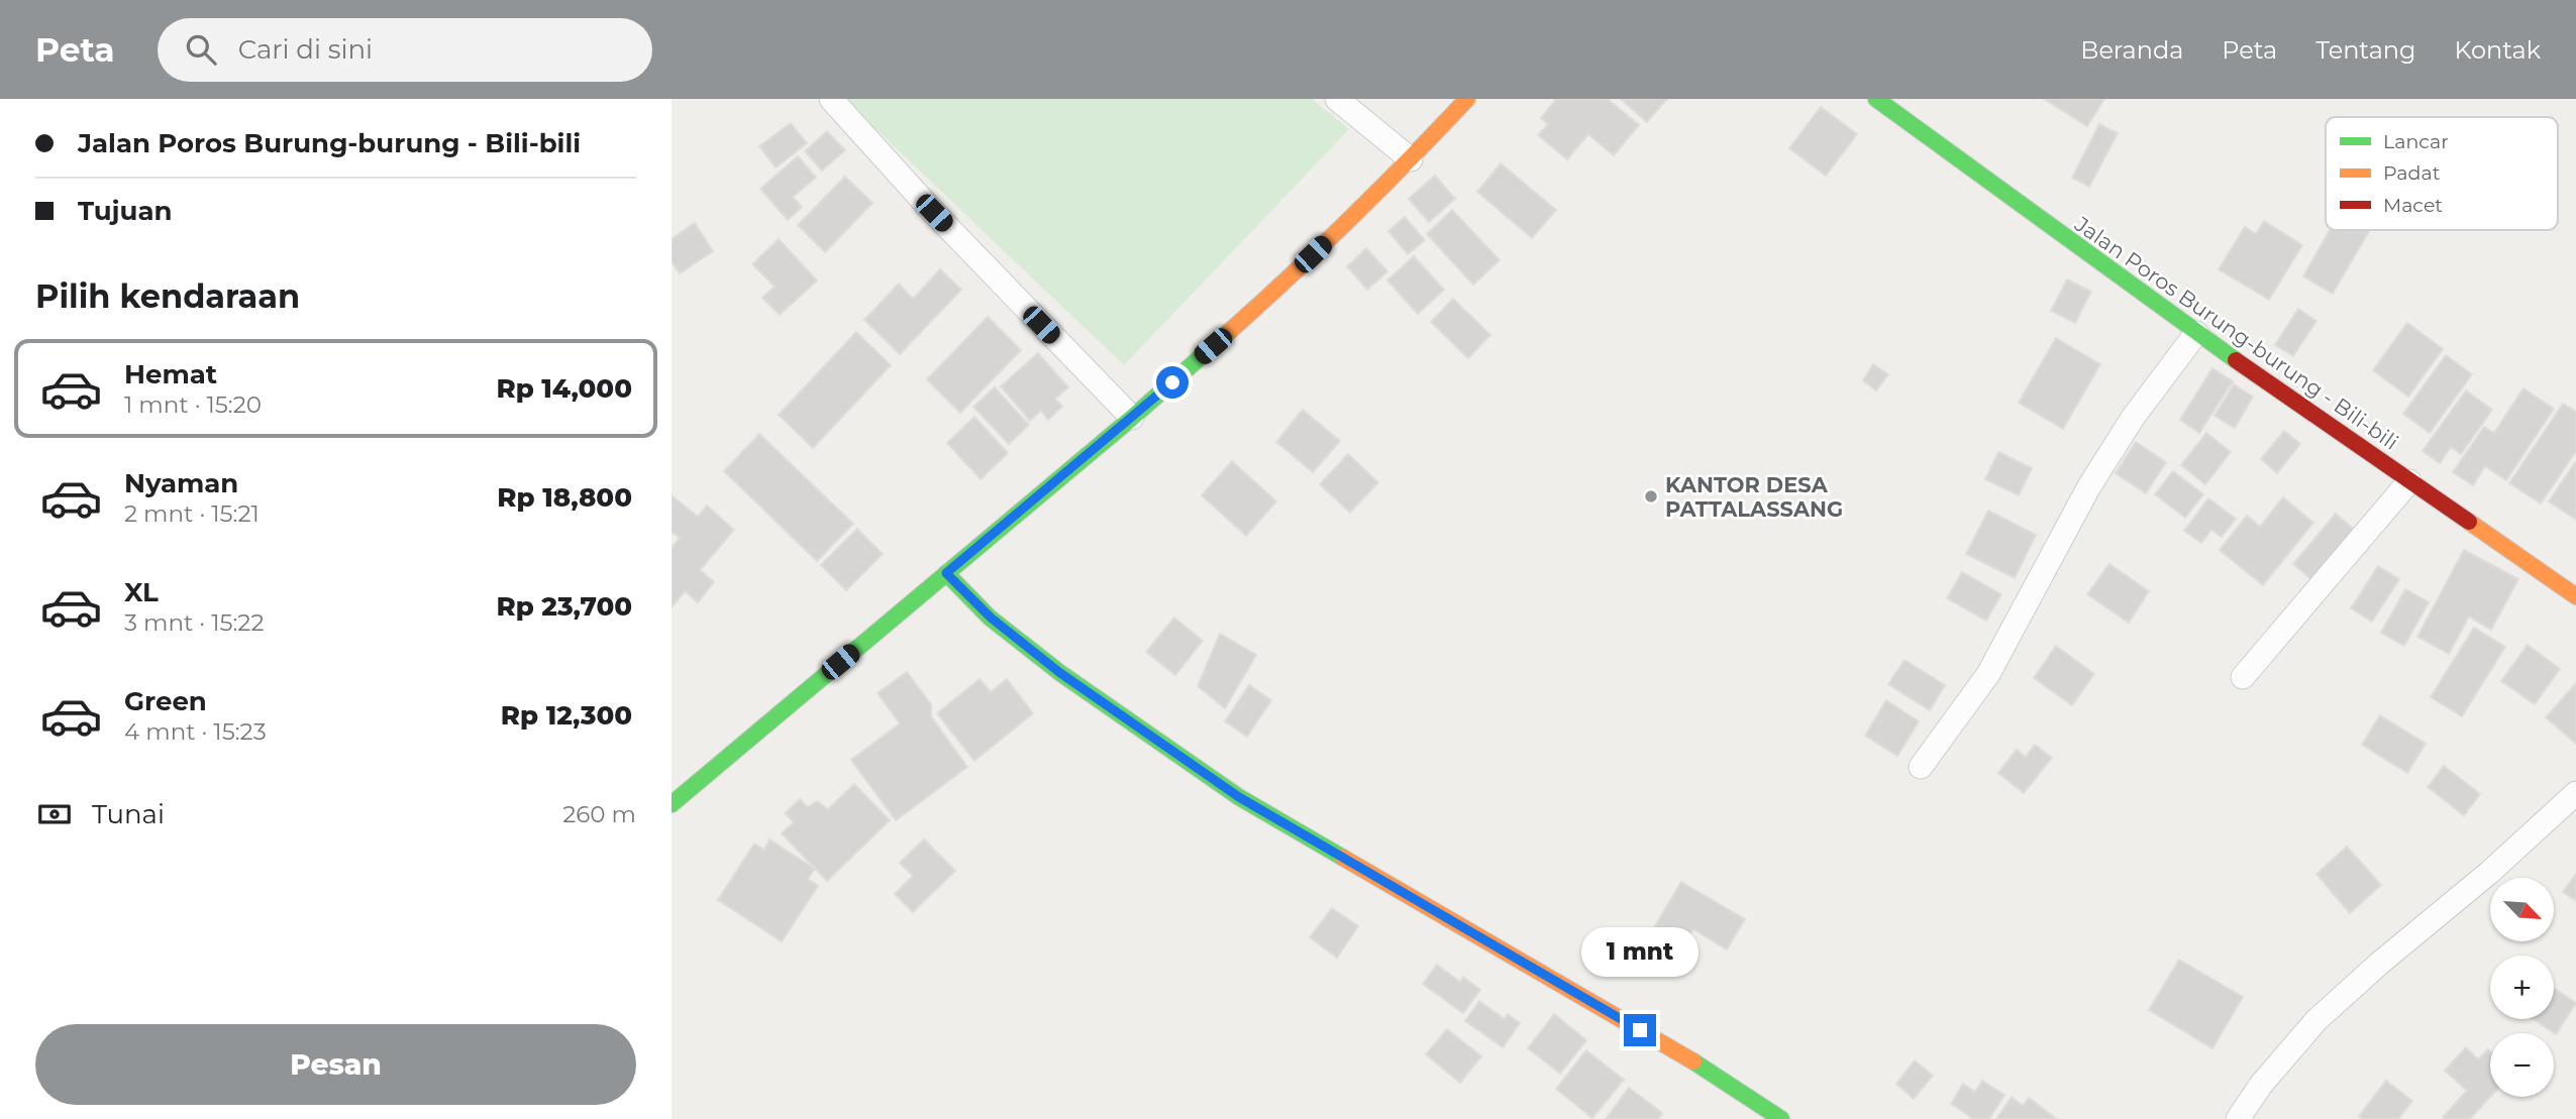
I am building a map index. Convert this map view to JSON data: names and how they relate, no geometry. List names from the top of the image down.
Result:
{
  "streets": {
    "main road": ["Jalan Poros Burung-burung - Bili-bili"]
  },
  "places": ["KANTOR DESA PATTALASSANG"],
  "legend": ["Lancar", "Padat", "Macet"],
  "north": "bottom right",
  "page": {
    "header": "Peta",
    "search": "Cari di sini",
    "nav": [
      "Beranda",
      "Peta",
      "Tentang",
      "Kontak"
    ],
    "banner": ["Jalan Poros Burung-burung - Bili-bili", "Tujuan"],
    "heading": "Pilih kendaraan",
    "list": [
      {
        "name": "Hemat",
        "note": "1 mnt · 15:20",
        "value": "Rp 14,000"
      },
      {
        "name": "Nyaman",
        "note": "2 mnt · 15:21",
        "value": "Rp 18,800"
      },
      {
        "name": "XL",
        "note": "3 mnt · 15:22",
        "value": "Rp 23,700"
      },
      {
        "name": "Green",
        "note": "4 mnt · 15:23",
        "value": "Rp 12,300"
      }
    ],
    "pay": ["Tunai", "260 m"],
    "map_buttons": ["+", "−"],
    "bubble": "1 mnt",
    "buttons": "Pesan"
  }
}
